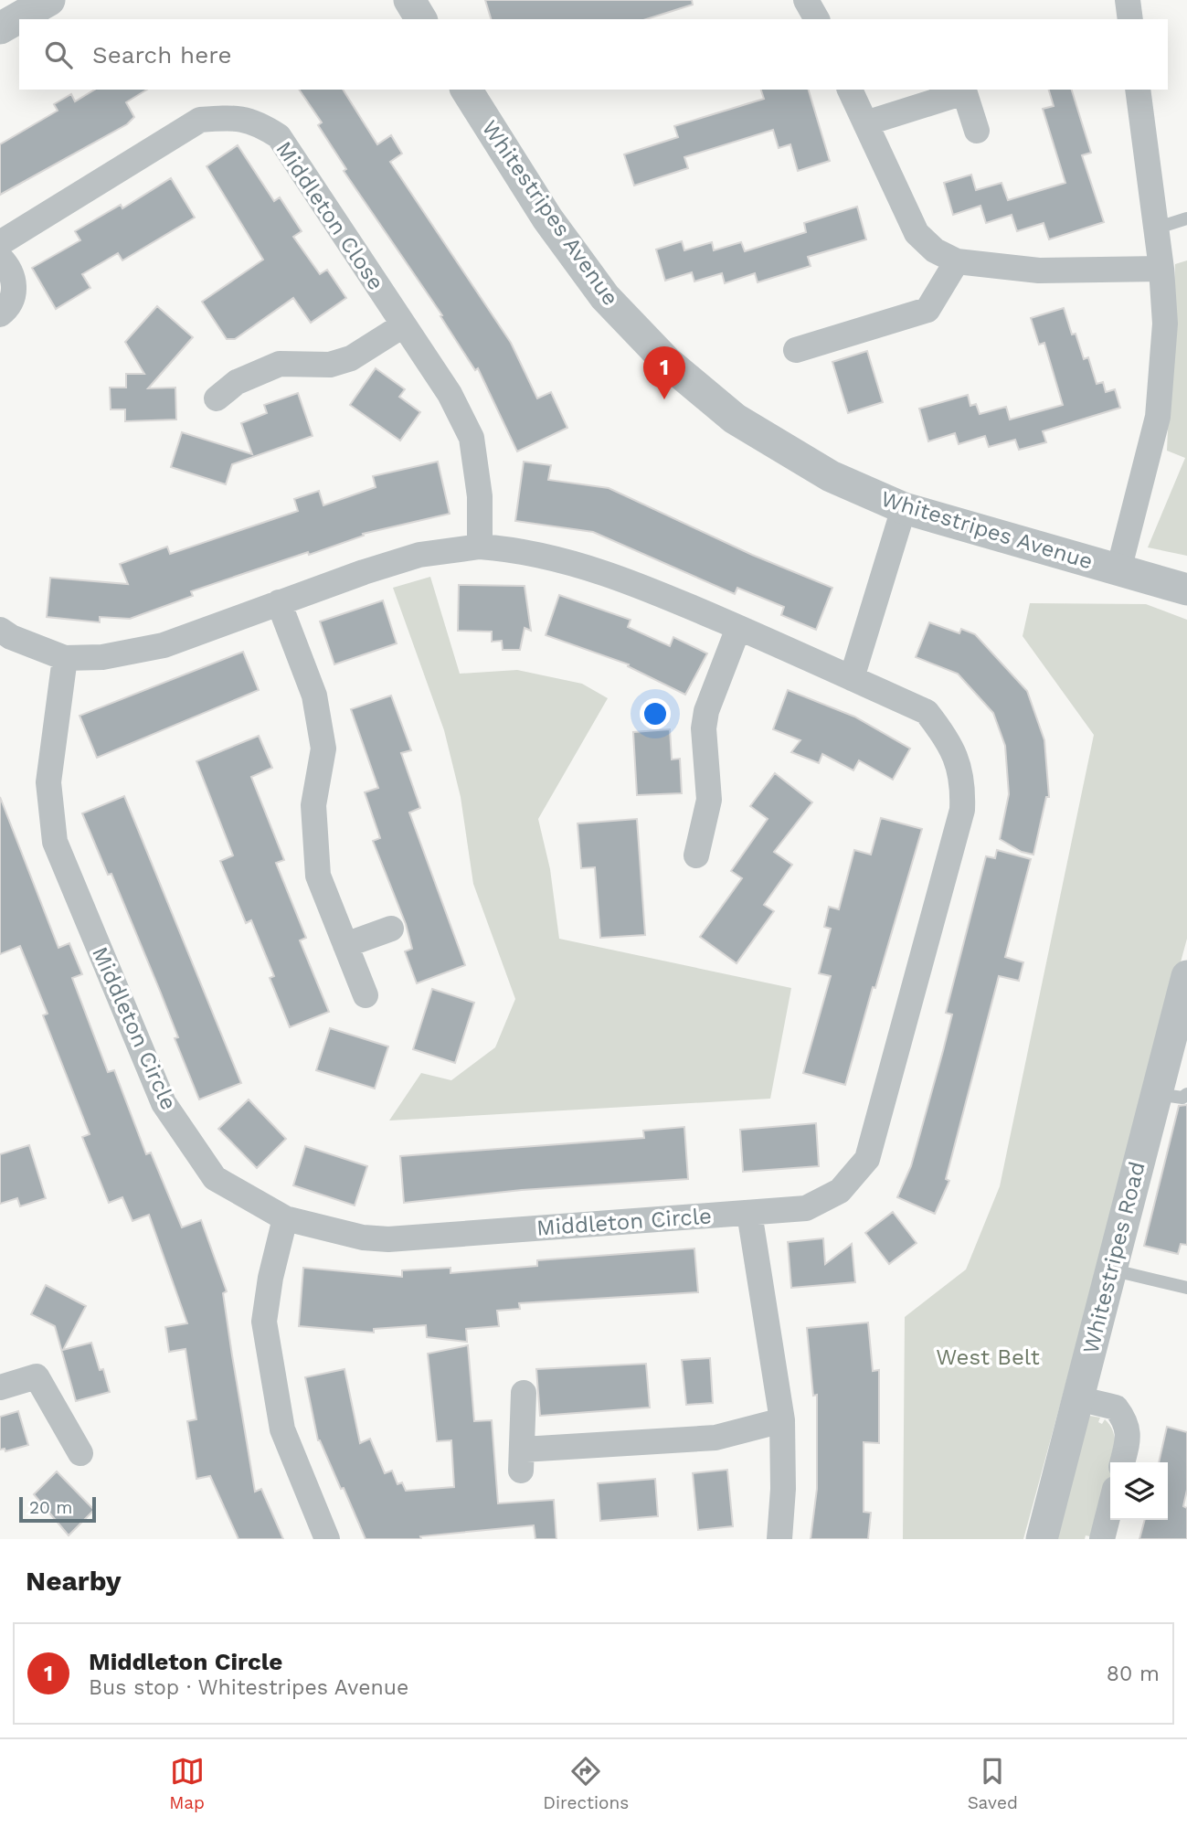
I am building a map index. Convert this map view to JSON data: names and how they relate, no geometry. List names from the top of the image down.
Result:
{
  "streets": {
    "street": [
      "Whitestripes Avenue",
      "Middleton Close",
      "Middleton Circle",
      "Whitestripes Road"
    ]
  },
  "crossings": [
    ["Middleton Close", "Middleton Circle"]
  ],
  "parks": ["West Belt"],
  "scale_bar": "20 m",
  "page": {
    "search": "Search here",
    "pins": "1",
    "scale": "20 m",
    "heading": "Nearby",
    "list": [
      {
        "mark": "1",
        "name": "Middleton Circle",
        "note": "Bus stop · Whitestripes Avenue",
        "value": "80 m"
      }
    ],
    "nav": ["Map", "Directions", "Saved"]
  }
}
